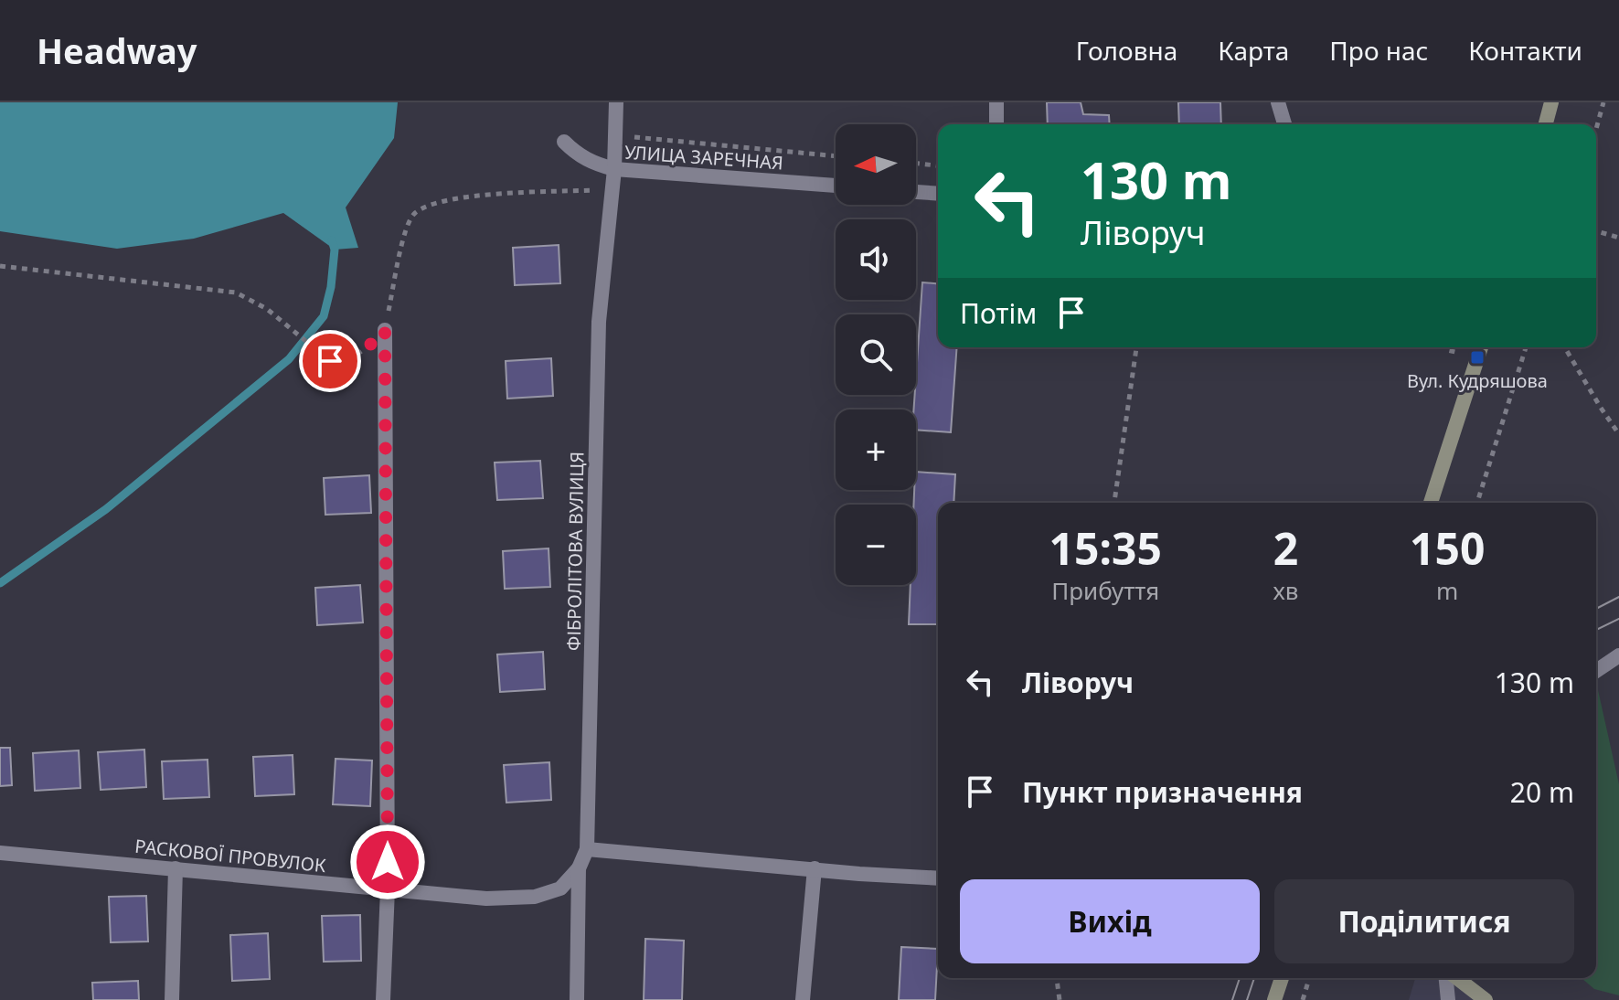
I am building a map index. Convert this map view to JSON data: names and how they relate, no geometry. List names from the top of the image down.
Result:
{
  "streets": {
    "street": ["УЛИЦА ЗАРЕЧНАЯ", "ФІБРОЛІТОВА ВУЛИЦЯ", "РАСКОВОЇ ПРОВУЛОК"]
  },
  "crossings": [
    ["УЛИЦА ЗАРЕЧНАЯ", "ФІБРОЛІТОВА ВУЛИЦЯ"],
    ["ФІБРОЛІТОВА ВУЛИЦЯ", "РАСКОВОЇ ПРОВУЛОК"]
  ],
  "places": {
    "transit": ["Вул. Кудряшова"]
  },
  "north": "left",
  "page": {
    "header": "Headway",
    "nav": [
      "Головна",
      "Карта",
      "Про нас",
      "Контакти"
    ],
    "map_buttons": ["+", "−"],
    "turn": ["130 m", "Ліворуч"],
    "then": "Потім",
    "eta": [
      "15:35",
      "Прибуття",
      "2",
      "хв",
      "150",
      "m"
    ],
    "list": [
      {
        "name": "Ліворуч",
        "value": "130 m"
      },
      {
        "name": "Пункт призначення",
        "value": "20 m"
      }
    ],
    "buttons": ["Вихід", "Поділитися"]
  }
}
